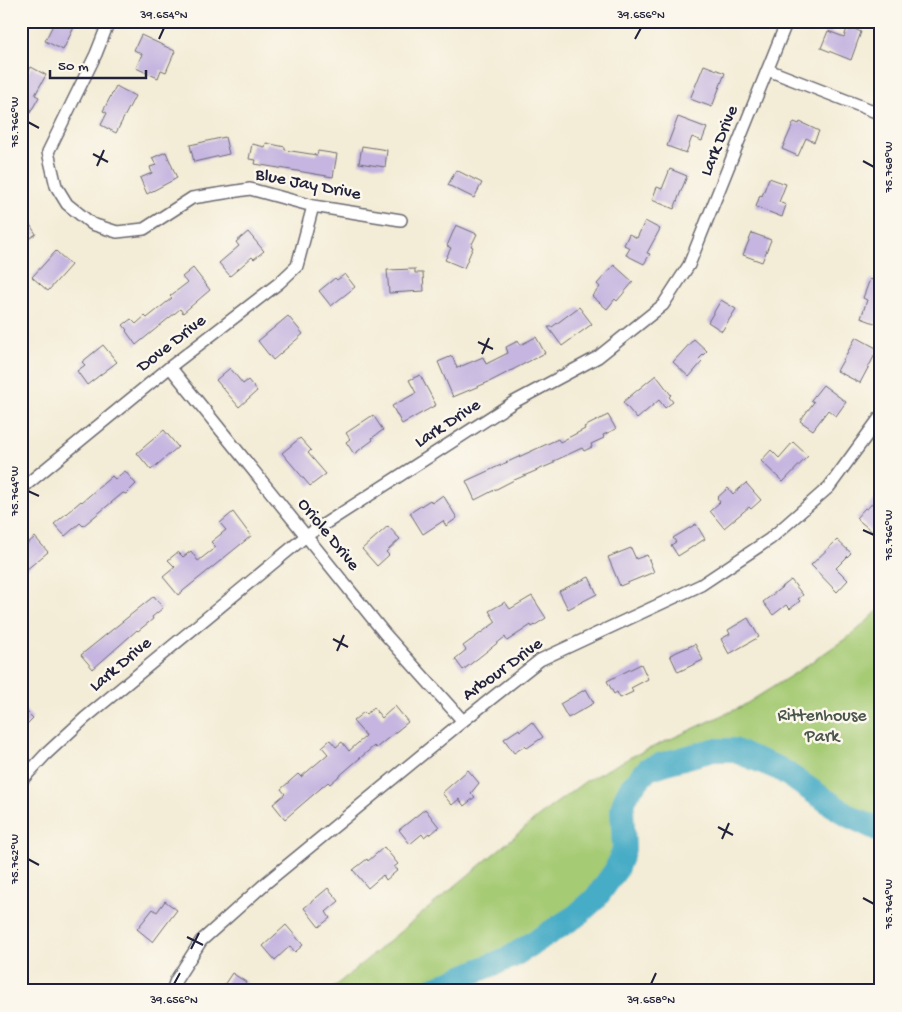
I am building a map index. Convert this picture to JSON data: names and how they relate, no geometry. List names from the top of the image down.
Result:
{
  "streets": {
    "street": [
      "Lark Drive",
      "Blue Jay Drive",
      "Dove Drive",
      "Oriole Drive",
      "Arbour Drive"
    ]
  },
  "crossings": [
    ["Lark Drive", "Oriole Drive"],
    ["Blue Jay Drive", "Dove Drive"],
    ["Dove Drive", "Oriole Drive"],
    ["Oriole Drive", "Arbour Drive"]
  ],
  "parks": ["Rittenhouse Park"],
  "scale_bar": "50 m",
  "coordinates": [
    "39.654°N",
    "39.656°N",
    "75.766°W",
    "75.768°W",
    "75.764°W",
    "75.762°W",
    "39.658°N"
  ]
}
